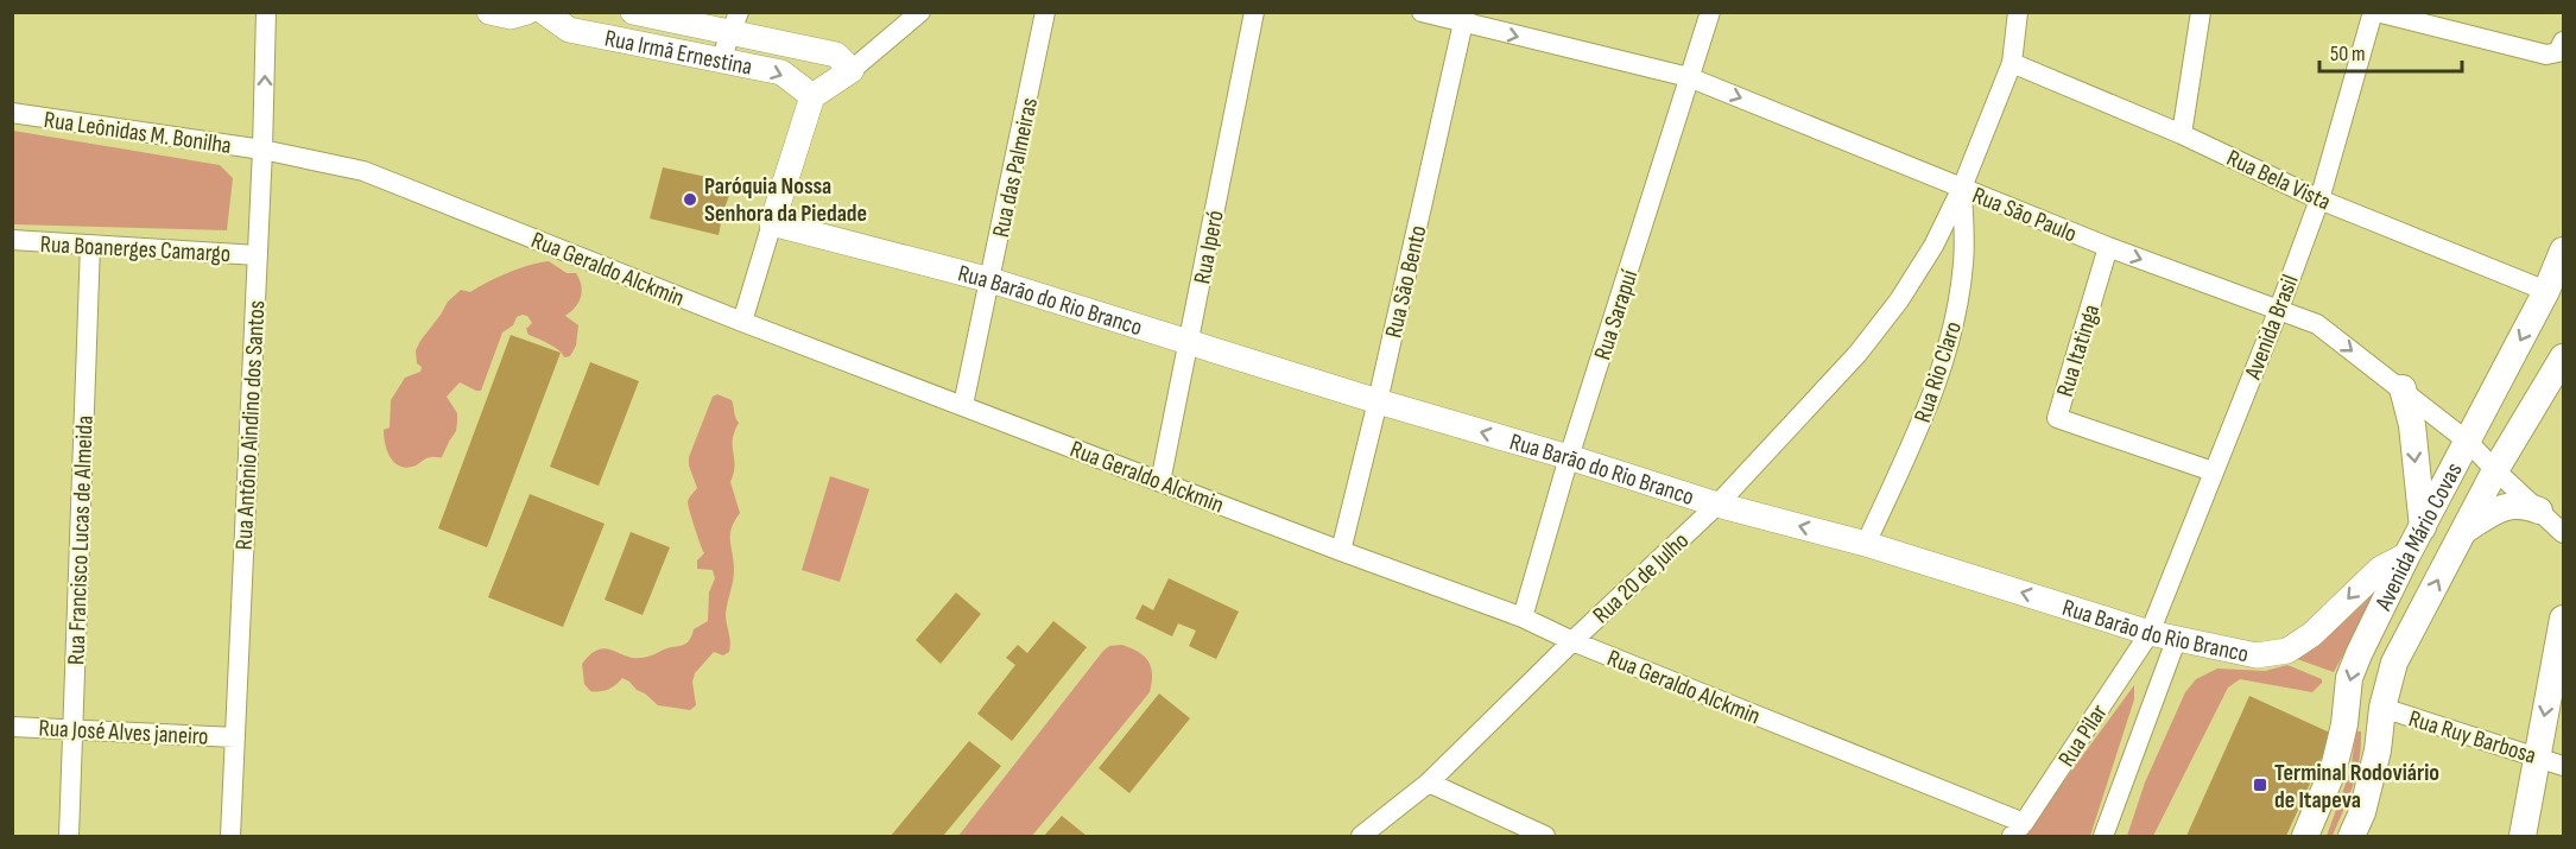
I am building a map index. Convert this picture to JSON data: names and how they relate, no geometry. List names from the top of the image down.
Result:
{
  "streets": {
    "main road": ["Avenida Mário Covas"],
    "street": [
      "Rua Irmã Ernestina",
      "Rua Leônidas M. Bonilha",
      "Rua das Palmeiras",
      "Rua Bela Vista",
      "Rua São Paulo",
      "Rua Iperó",
      "Rua Boanerges Camargo",
      "Rua Geraldo Alckmin",
      "Rua São Bento",
      "Rua Barão do Rio Branco",
      "Rua Sarapuí",
      "Avenida Brasil",
      "Rua Itatinga",
      "Rua Rio Claro",
      "Rua Antônio Aindino dos Santos",
      "Rua Francisco Lucas de Almeida",
      "Rua 20 de Julho",
      "Rua José Alves janeiro",
      "Rua Pilar",
      "Rua Ruy Barbosa"
    ]
  },
  "crossings": [
    ["Rua Leônidas M. Bonilha", "Rua Geraldo Alckmin"],
    ["Rua Leônidas M. Bonilha", "Rua Antônio Aindino dos Santos"],
    ["Rua das Palmeiras", "Rua Geraldo Alckmin"],
    ["Rua das Palmeiras", "Rua Barão do Rio Branco"],
    ["Rua Bela Vista", "Avenida Brasil"],
    ["Rua Bela Vista", "Avenida Mário Covas"],
    ["Rua Bela Vista", "Rua 20 de Julho"],
    ["Rua São Paulo", "Rua São Bento"],
    ["Rua São Paulo", "Rua Sarapuí"],
    ["Rua São Paulo", "Avenida Brasil"],
    ["Rua São Paulo", "Rua Itatinga"],
    ["Rua São Paulo", "Rua Rio Claro"],
    ["Rua São Paulo", "Avenida Mário Covas"],
    ["Rua São Paulo", "Rua 20 de Julho"],
    ["Rua Iperó", "Rua Geraldo Alckmin"],
    ["Rua Iperó", "Rua Barão do Rio Branco"],
    ["Rua Boanerges Camargo", "Rua Antônio Aindino dos Santos"],
    ["Rua Boanerges Camargo", "Rua Francisco Lucas de Almeida"],
    ["Rua Geraldo Alckmin", "Rua São Bento"],
    ["Rua Geraldo Alckmin", "Rua Sarapuí"],
    ["Rua Geraldo Alckmin", "Rua Antônio Aindino dos Santos"],
    ["Rua Geraldo Alckmin", "Rua 20 de Julho"],
    ["Rua Geraldo Alckmin", "Rua Pilar"],
    ["Rua São Bento", "Rua Barão do Rio Branco"],
    ["Rua Barão do Rio Branco", "Rua Sarapuí"],
    ["Rua Barão do Rio Branco", "Avenida Brasil"],
    ["Rua Barão do Rio Branco", "Rua Rio Claro"],
    ["Rua Barão do Rio Branco", "Avenida Mário Covas"],
    ["Rua Barão do Rio Branco", "Rua 20 de Julho"],
    ["Rua Barão do Rio Branco", "Rua Pilar"],
    ["Avenida Brasil", "Rua Itatinga"],
    ["Avenida Brasil", "Rua Pilar"],
    ["Rua Rio Claro", "Rua 20 de Julho"],
    ["Rua Antônio Aindino dos Santos", "Rua José Alves janeiro"],
    ["Avenida Mário Covas", "Rua Ruy Barbosa"],
    ["Rua Francisco Lucas de Almeida", "Rua José Alves janeiro"]
  ],
  "one_way": ["Rua São Paulo", "Rua Barão do Rio Branco"],
  "places": {
    "other": ["Paróquia Nossa Senhora da Piedade"],
    "transit": ["Terminal Rodoviário de Itapeva"]
  },
  "scale_bar": "50 m"
}
